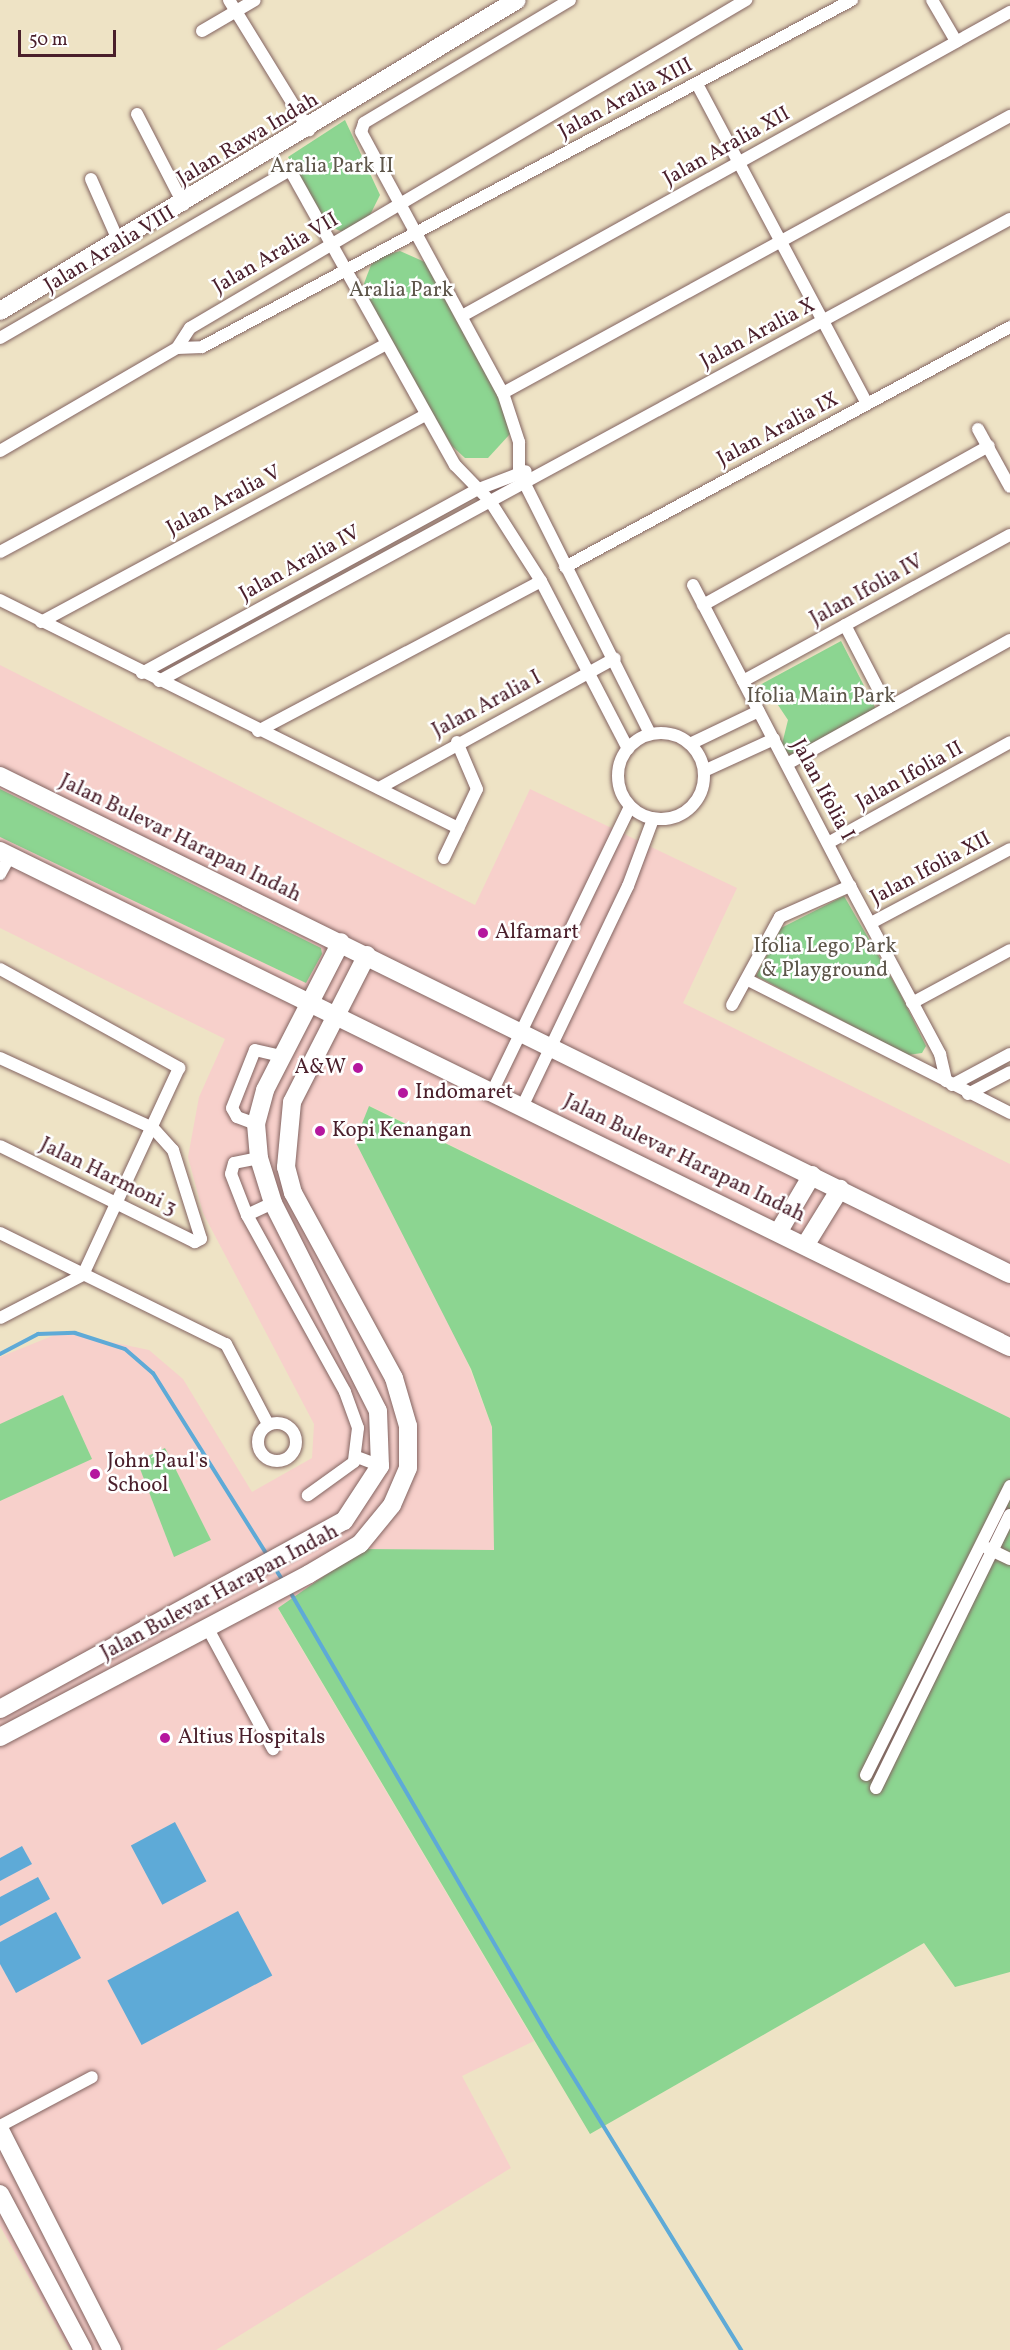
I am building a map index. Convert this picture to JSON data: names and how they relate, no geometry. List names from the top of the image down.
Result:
{
  "streets": {
    "street": [
      "Jalan Aralia XIII",
      "Jalan Rawa Indah",
      "Jalan Aralia XII",
      "Jalan Aralia VIII",
      "Jalan Aralia VII",
      "Jalan Aralia X",
      "Jalan Aralia IX",
      "Jalan Aralia V",
      "Jalan Aralia IV",
      "Jalan Ifolia IV",
      "Jalan Aralia I",
      "Jalan Ifolia II",
      "Jalan Ifolia I",
      "Jalan Bulevar Harapan Indah",
      "Jalan Ifolia XII",
      "Jalan Harmoni 3"
    ]
  },
  "crossings": [
    ["Jalan Aralia XIII", "Jalan Aralia VII"],
    ["Jalan Aralia VIII", "Jalan Aralia VII"],
    ["Jalan Aralia X", "Jalan Aralia IV"],
    ["Jalan Ifolia IV", "Jalan Ifolia I"],
    ["Jalan Ifolia II", "Jalan Ifolia I"],
    ["Jalan Ifolia I", "Jalan Ifolia XII"]
  ],
  "parks": [
    "Aralia Park II",
    "Aralia Park",
    "Ifolia Main Park",
    "Ifolia Lego Park & Playground"
  ],
  "places": [
    "Alfamart",
    "A&W",
    "Indomaret",
    "Kopi Kenangan",
    "John Paul's School",
    "Altius Hospitals"
  ],
  "scale_bar": "50 m"
}
